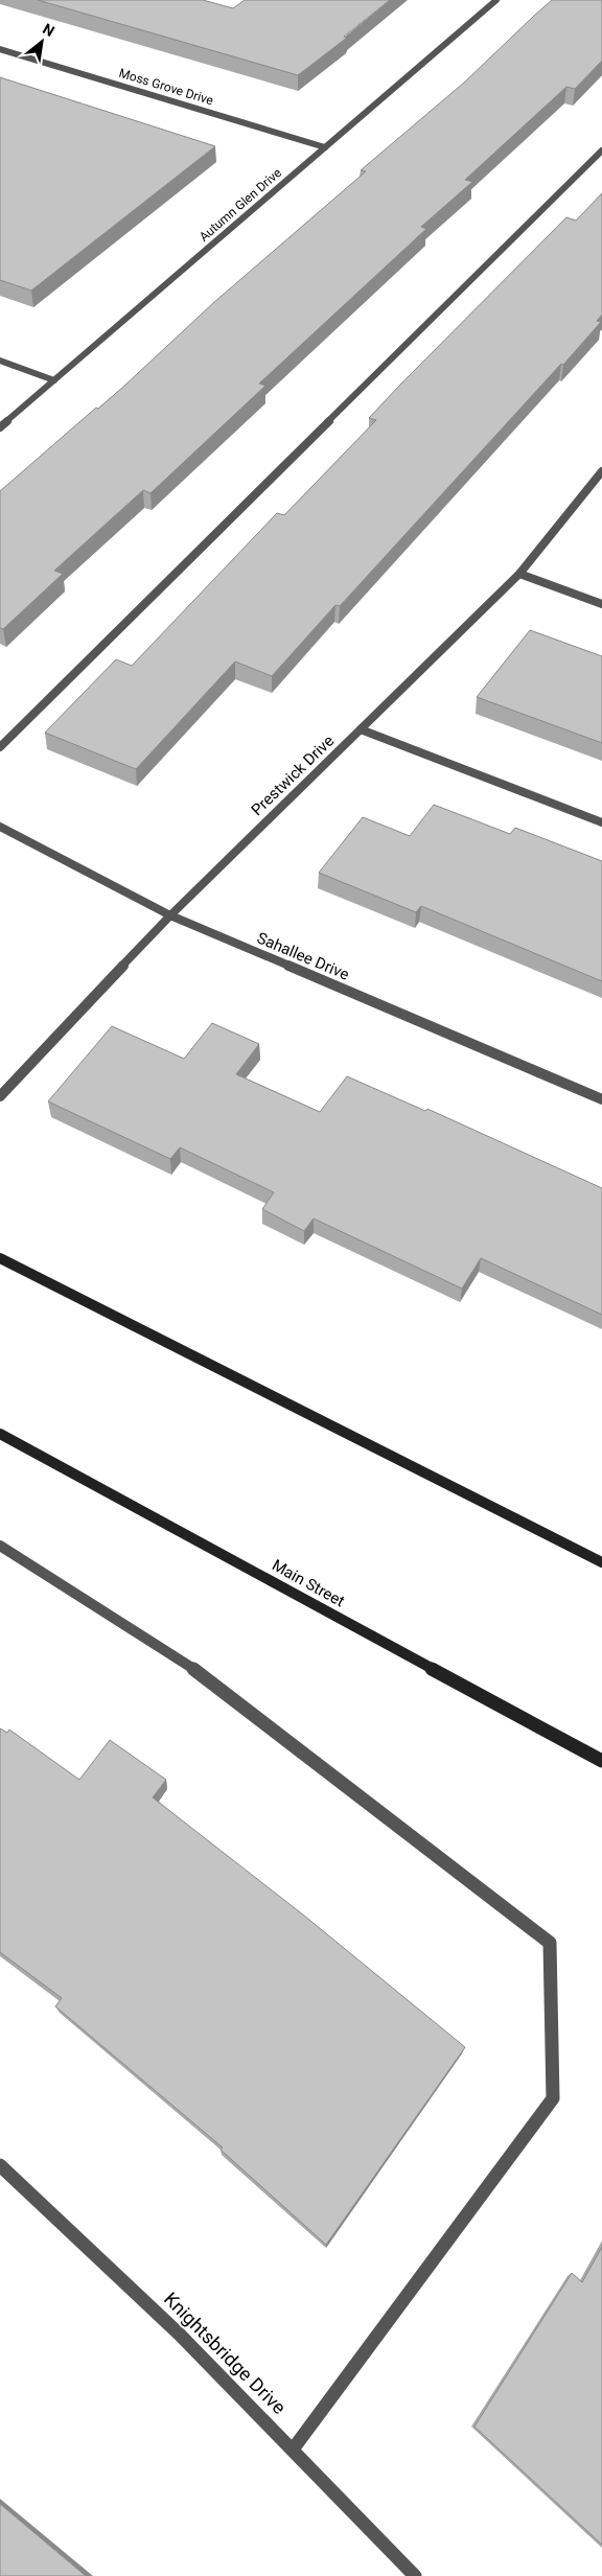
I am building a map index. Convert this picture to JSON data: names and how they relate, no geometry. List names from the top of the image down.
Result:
{
  "streets": {
    "main road": ["Main Street"],
    "street": [
      "Moss Grove Drive",
      "Autumn Glen Drive",
      "Prestwick Drive",
      "Sahallee Drive",
      "Knightsbridge Drive"
    ]
  },
  "crossings": [
    ["Moss Grove Drive", "Autumn Glen Drive"],
    ["Prestwick Drive", "Sahallee Drive"]
  ],
  "north": "top right"
}
